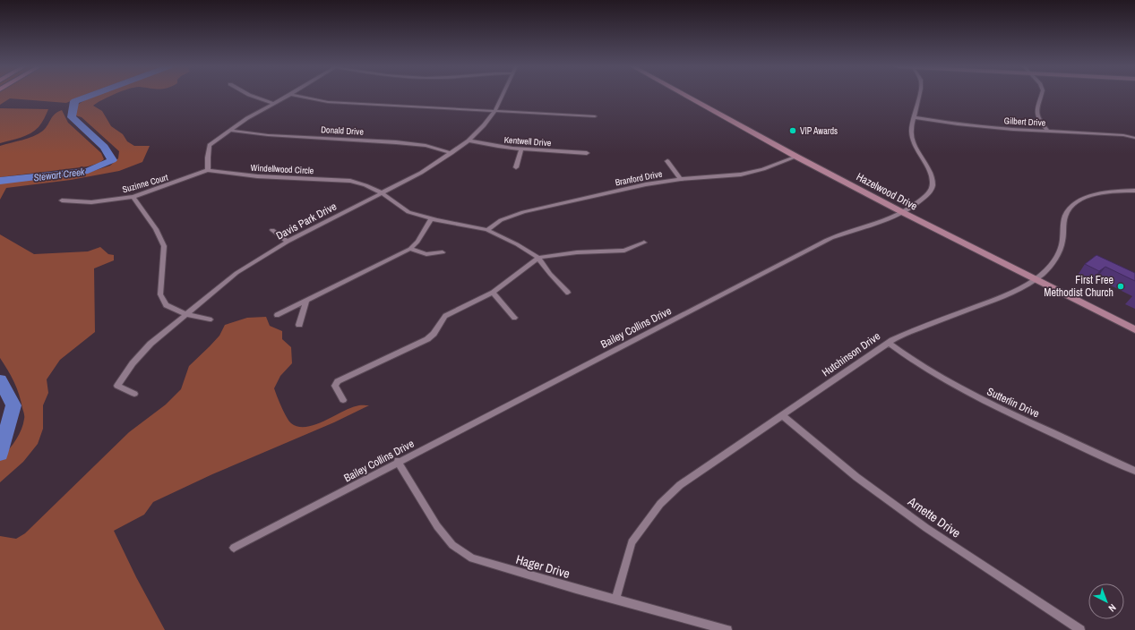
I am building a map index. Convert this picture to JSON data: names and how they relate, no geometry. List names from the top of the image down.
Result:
{
  "streets": {
    "street": [
      "Gilbert Drive",
      "Donald Drive",
      "Kentwell Drive",
      "Windellwood Circle",
      "Branford Drive",
      "Suzinne Court",
      "Hazelwood Drive",
      "Davis Park Drive",
      "Bailey Collins Drive",
      "Hutchinson Drive",
      "Sutterlin Drive",
      "Arnette Drive",
      "Hager Drive"
    ]
  },
  "crossings": [
    ["Gilbert Drive", "Bailey Collins Drive"],
    ["Donald Drive", "Davis Park Drive"],
    ["Kentwell Drive", "Davis Park Drive"],
    ["Windellwood Circle", "Branford Drive"],
    ["Windellwood Circle", "Suzinne Court"],
    ["Windellwood Circle", "Davis Park Drive"],
    ["Branford Drive", "Hazelwood Drive"],
    ["Hazelwood Drive", "Bailey Collins Drive"],
    ["Hazelwood Drive", "Hutchinson Drive"],
    ["Bailey Collins Drive", "Hager Drive"],
    ["Hutchinson Drive", "Sutterlin Drive"],
    ["Hutchinson Drive", "Arnette Drive"],
    ["Hutchinson Drive", "Hager Drive"]
  ],
  "water": ["Stewart Creek"],
  "places": ["VIP Awards", "First Free Methodist Church"],
  "north": "bottom right"
}
